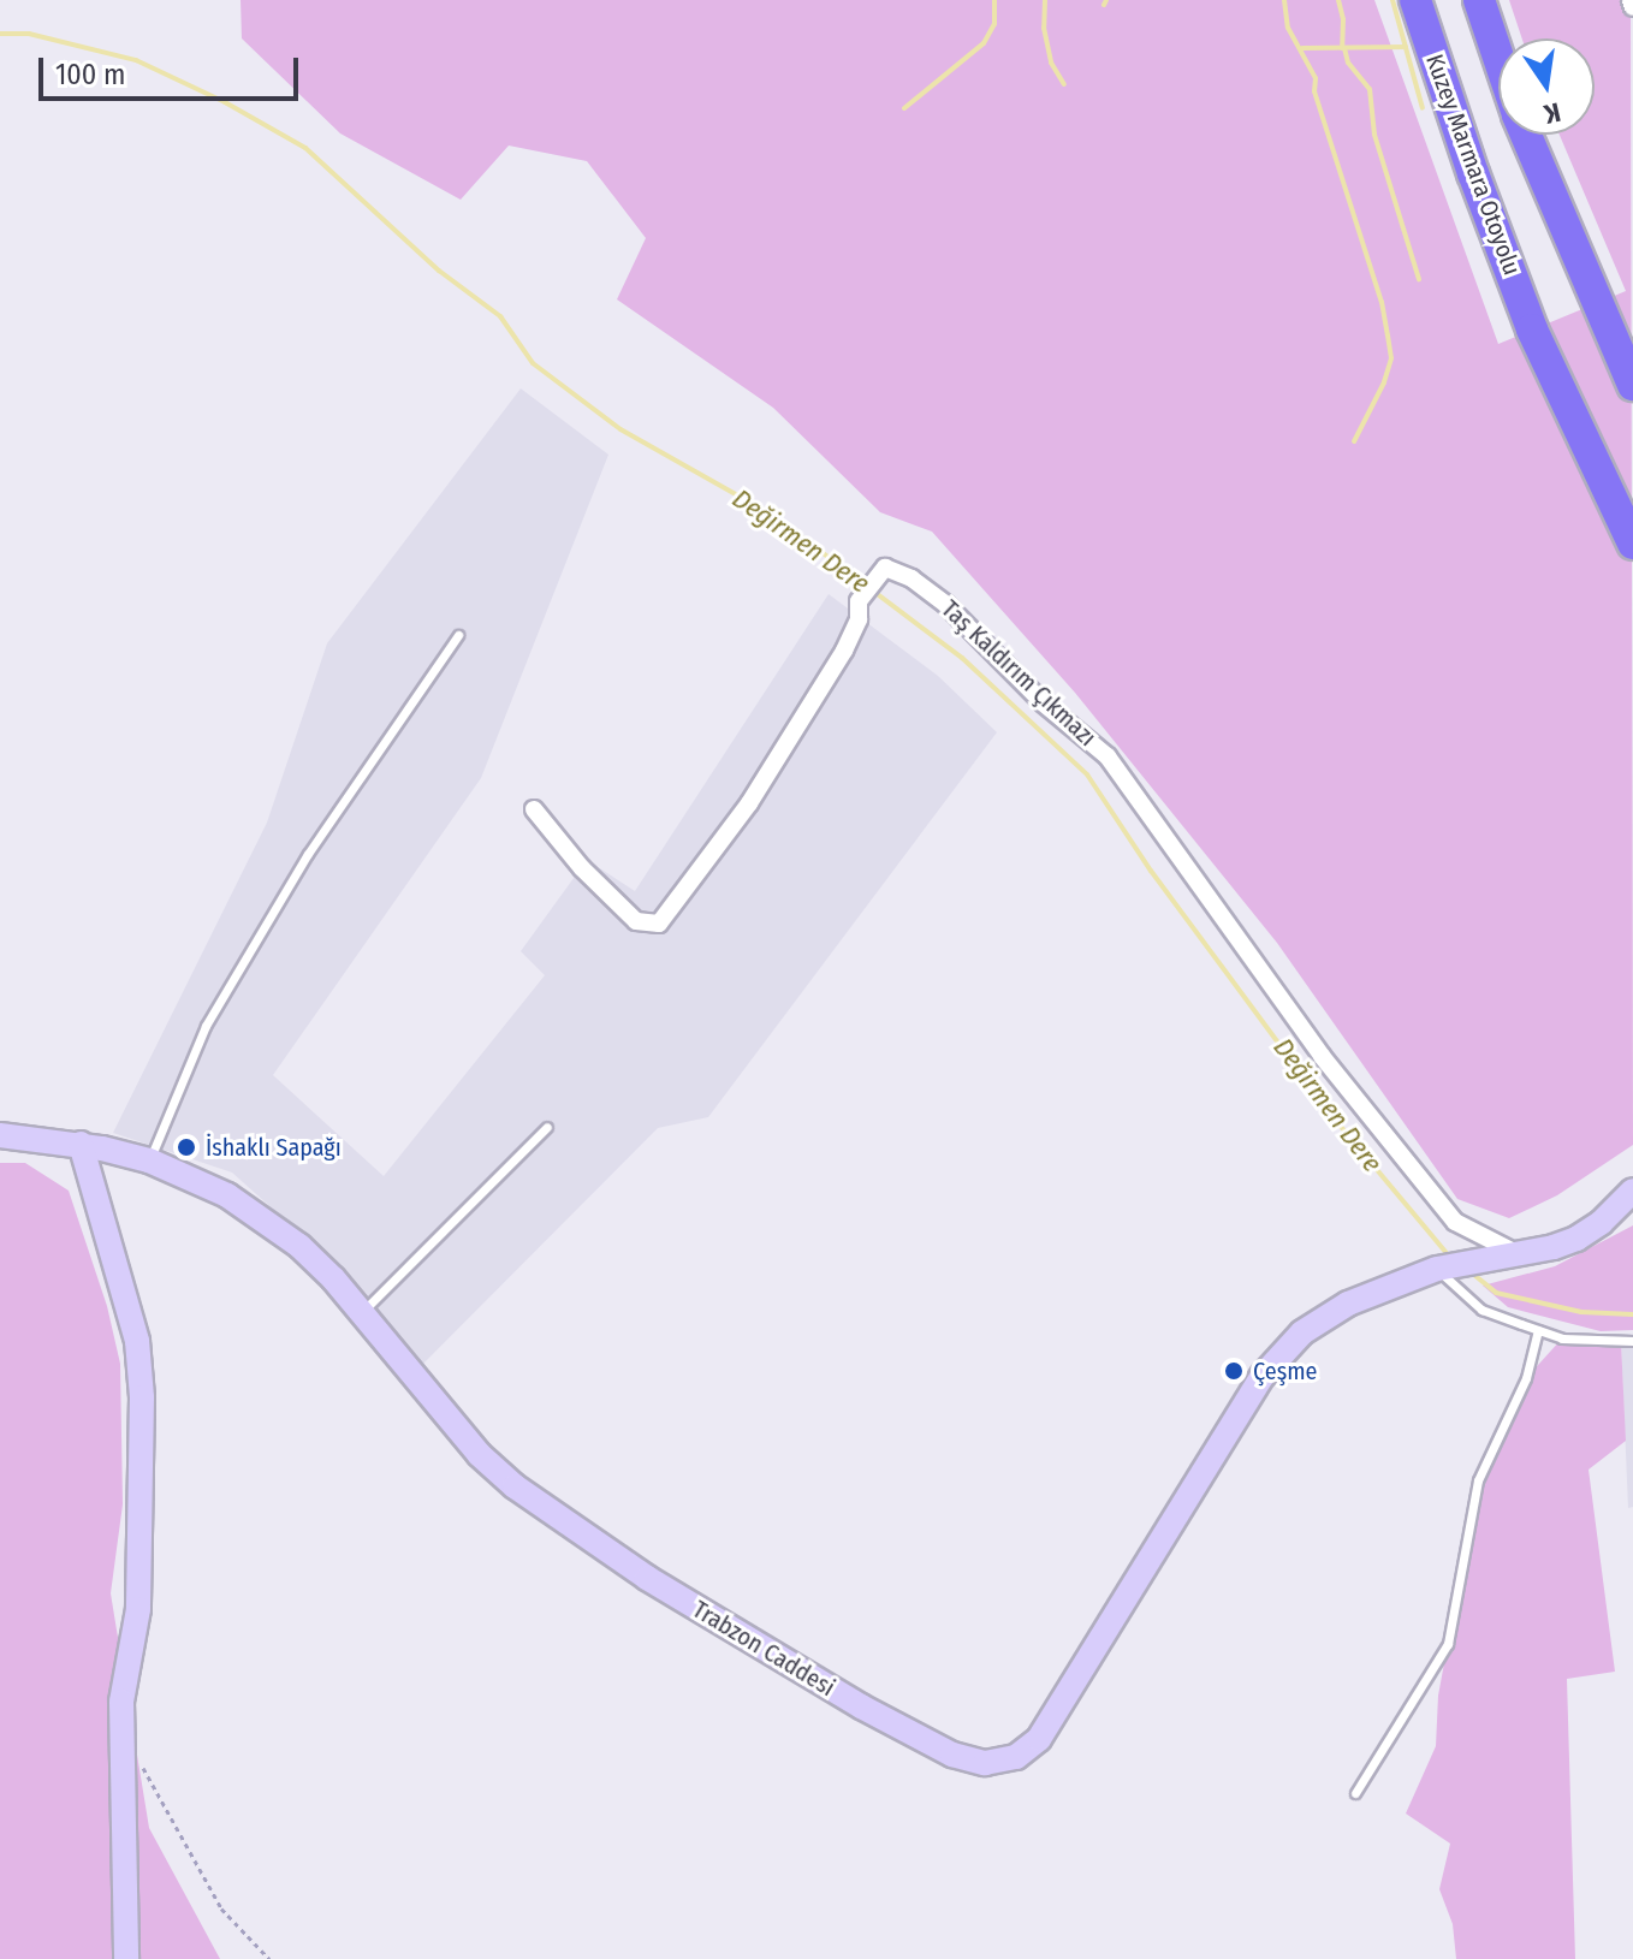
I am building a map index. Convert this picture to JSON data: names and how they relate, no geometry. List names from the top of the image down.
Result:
{
  "streets": {
    "highway": ["Kuzey Marmara Otoyolu"],
    "street": ["Taş Kaldırım Çıkmazı", "Trabzon Caddesi"]
  },
  "crossings": [
    ["Taş Kaldırım Çıkmazı", "Trabzon Caddesi"]
  ],
  "water": ["Değirmen Dere"],
  "places": ["İshaklı Sapağı", "Çeşme"],
  "scale_bar": "100 m",
  "north": "bottom"
}
